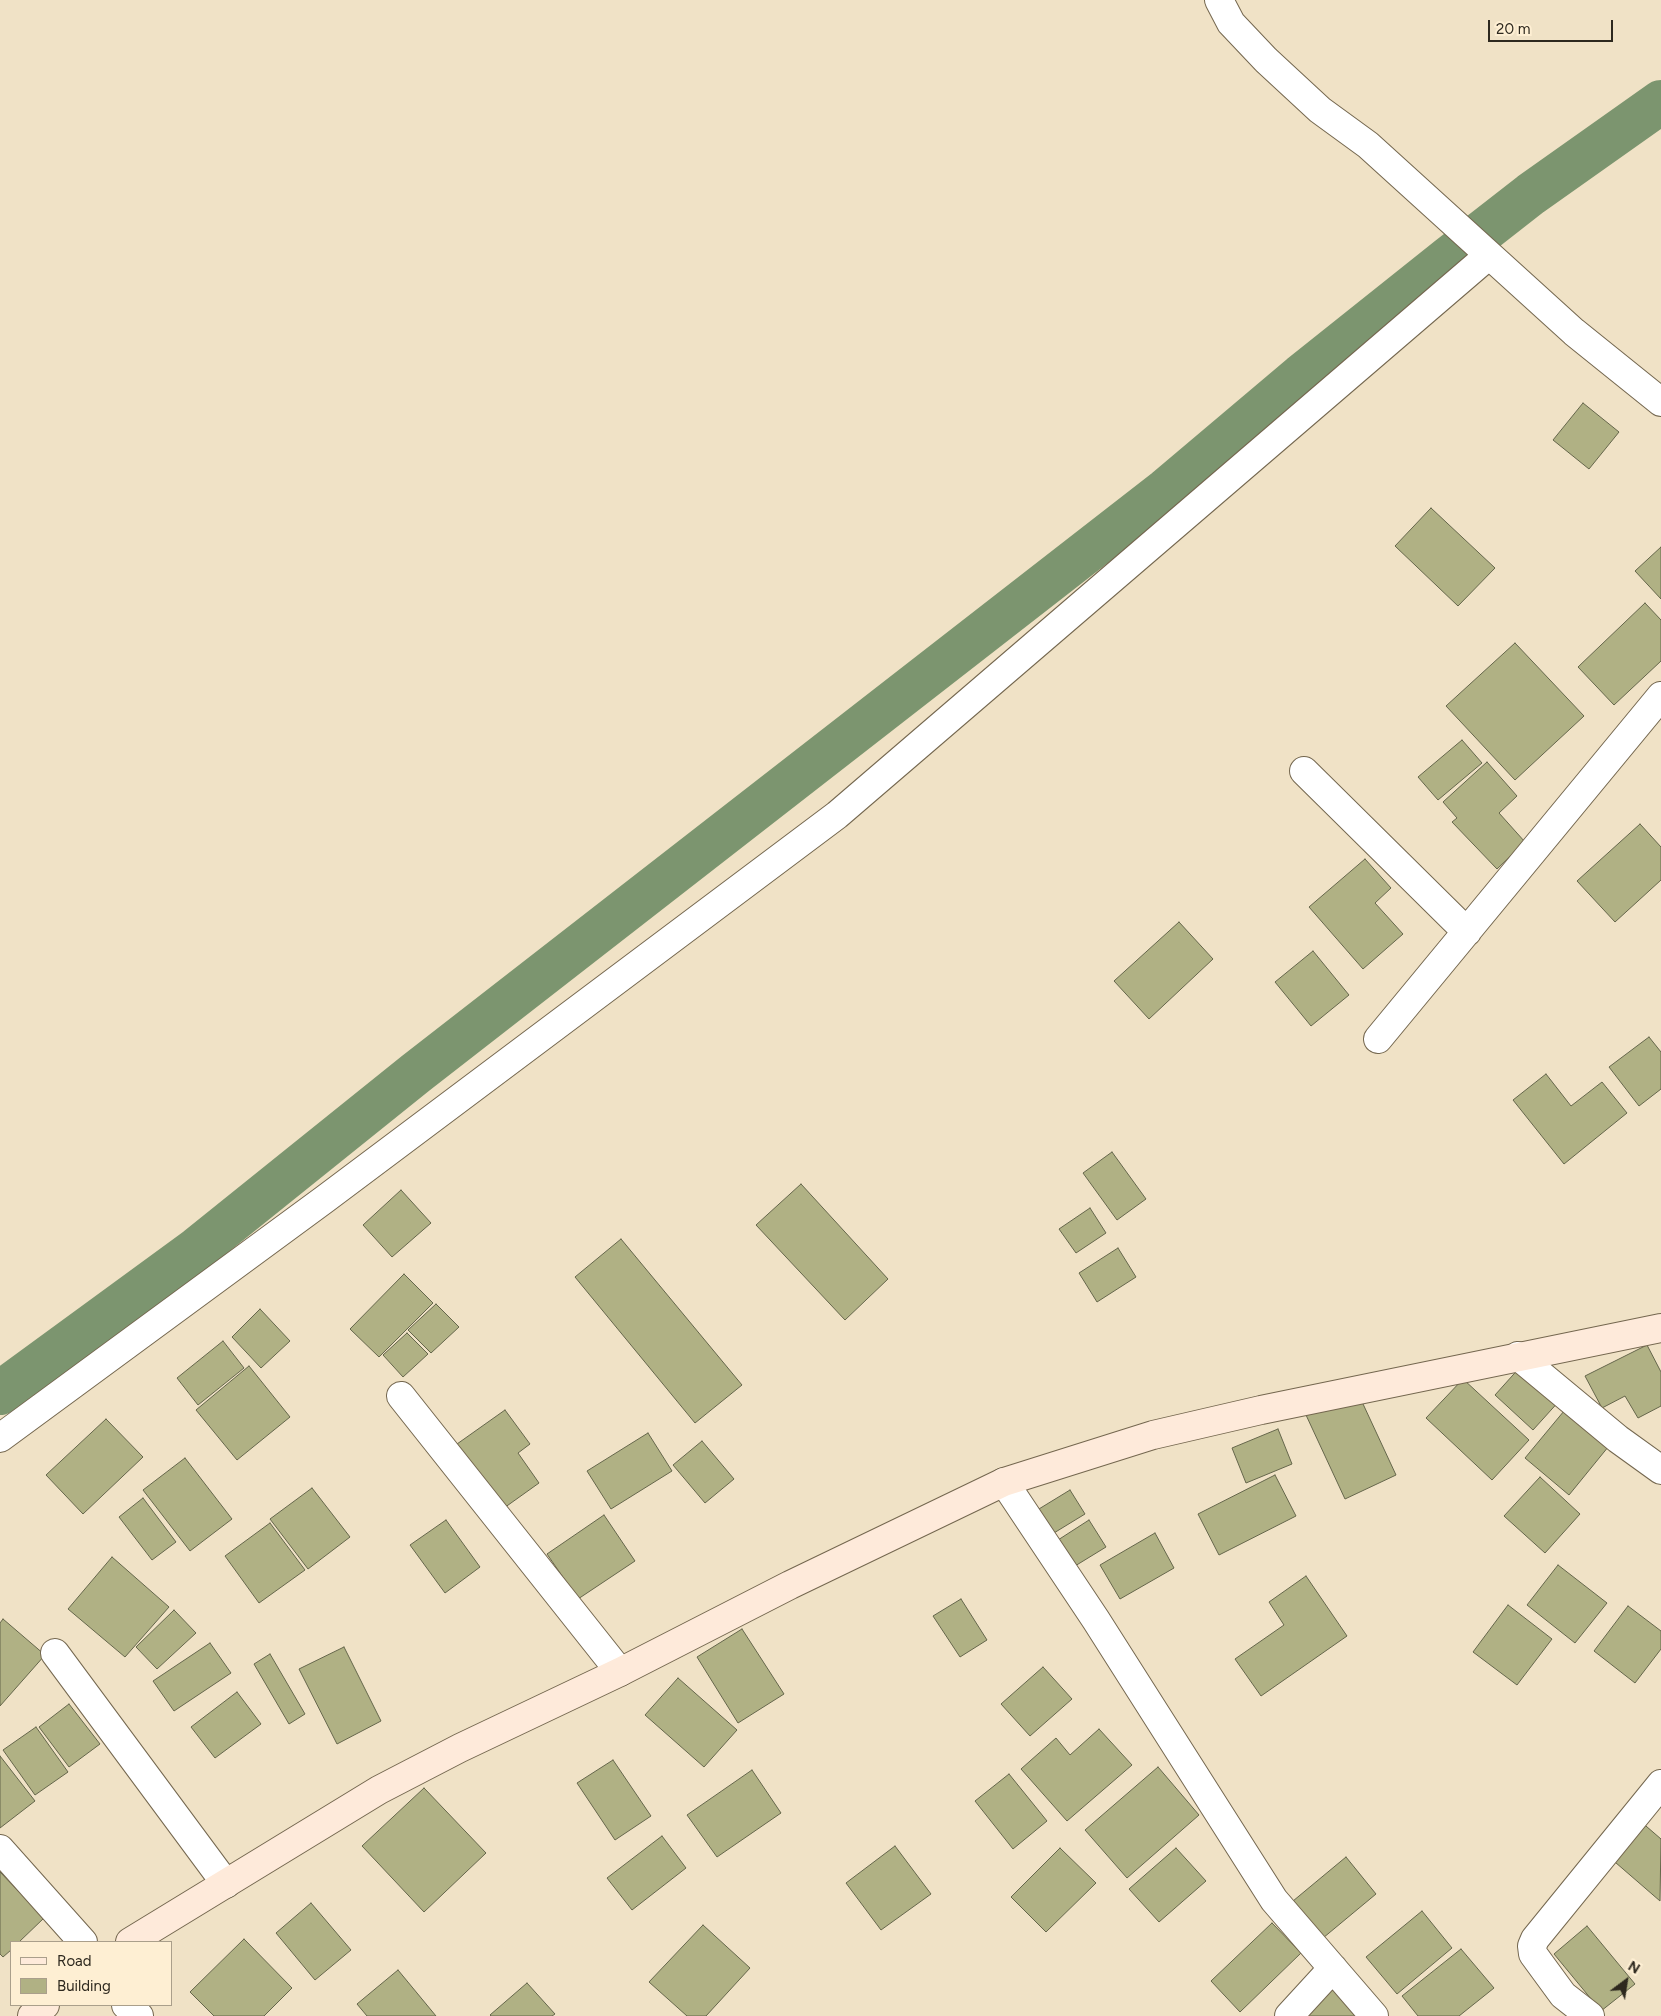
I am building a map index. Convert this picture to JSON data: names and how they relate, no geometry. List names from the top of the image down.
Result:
{
  "legend": ["Road", "Building"],
  "scale_bar": "20 m",
  "north": "top right"
}
